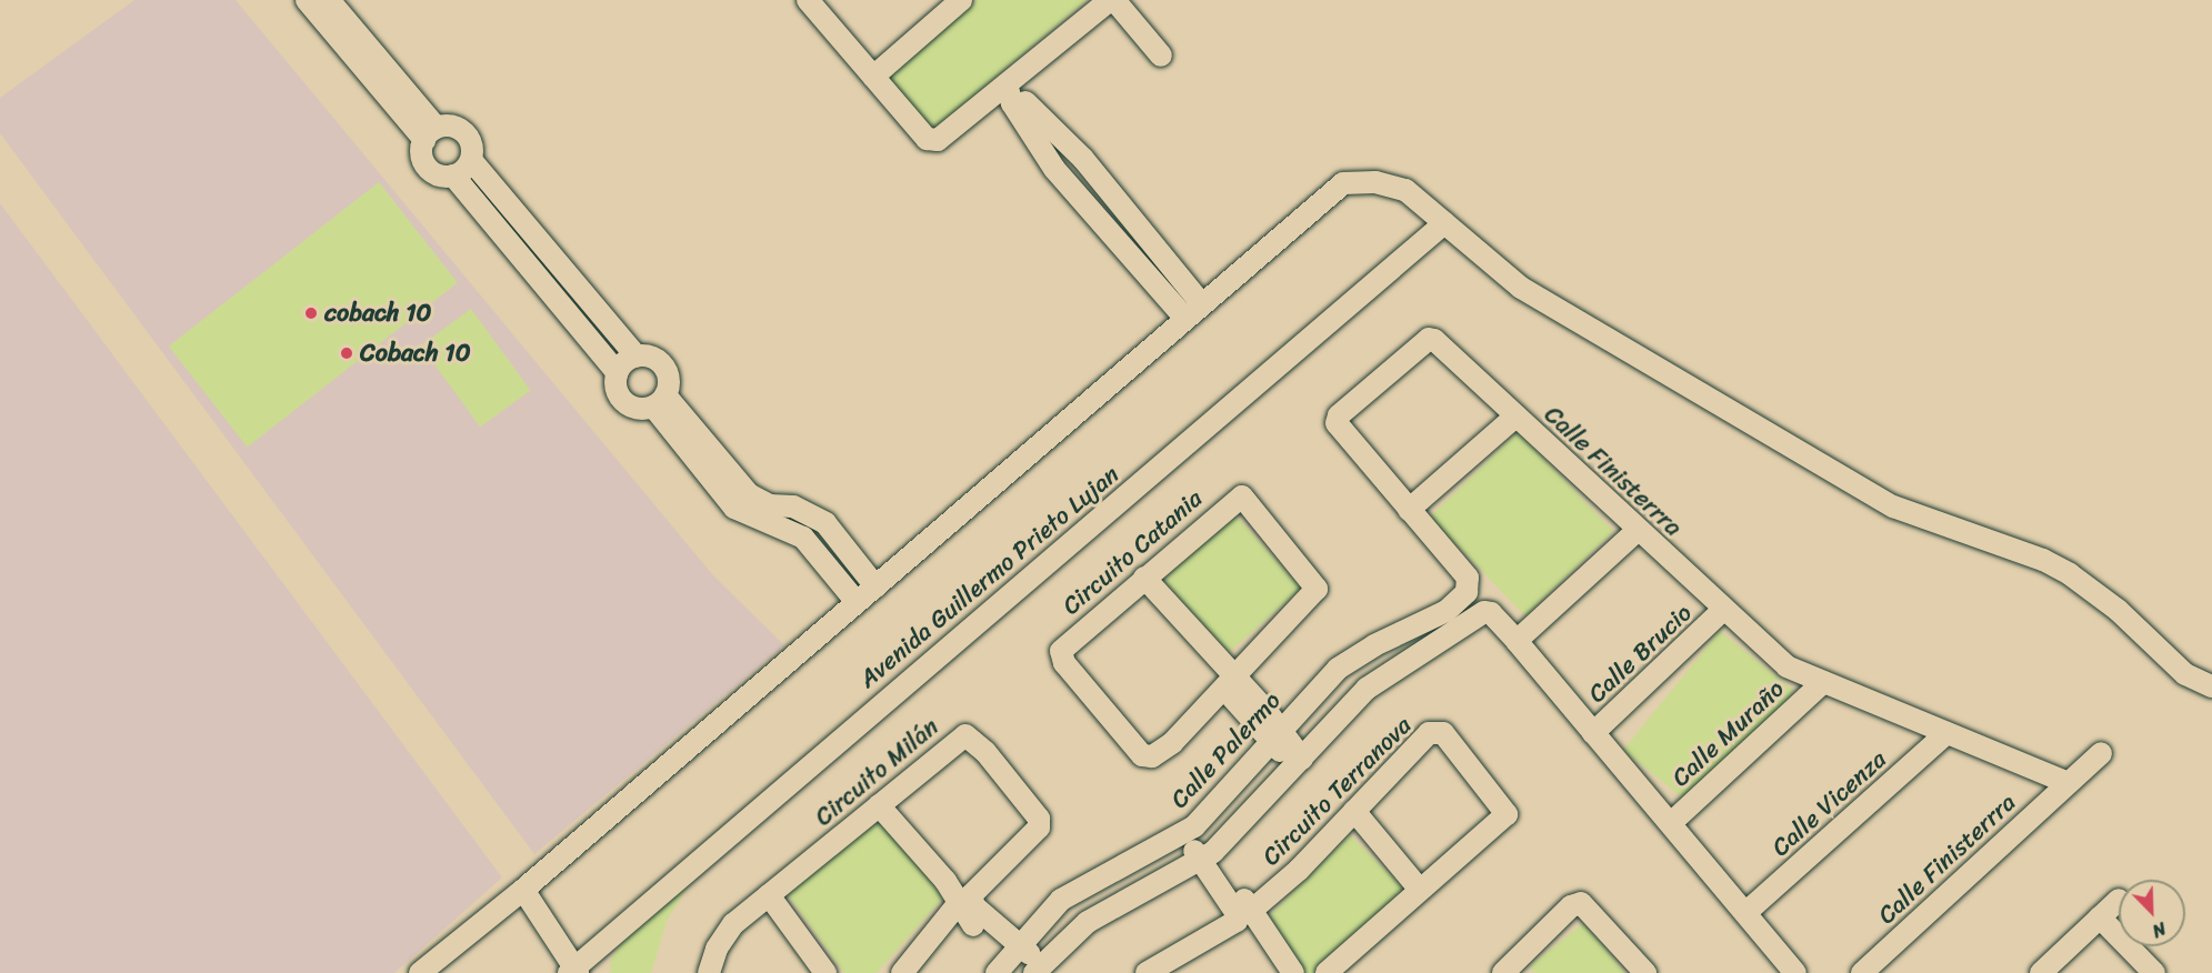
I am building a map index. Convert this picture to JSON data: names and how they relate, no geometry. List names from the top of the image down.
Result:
{
  "streets": {
    "street": [
      "Calle Finisterrra",
      "Circuito Catania",
      "Avenida Guillermo Prieto Lujan",
      "Calle Brucio",
      "Calle Muraño",
      "Calle Palermo",
      "Circuito Milán",
      "Circuito Terranova",
      "Calle Vicenza"
    ]
  },
  "crossings": [
    ["Calle Finisterrra", "Calle Brucio"],
    ["Calle Finisterrra", "Calle Muraño"],
    ["Calle Finisterrra", "Calle Palermo"],
    ["Calle Finisterrra", "Calle Vicenza"],
    ["Calle Palermo", "Circuito Milán"]
  ],
  "places": ["cobach 10", "Cobach 10"],
  "north": "bottom right"
}
